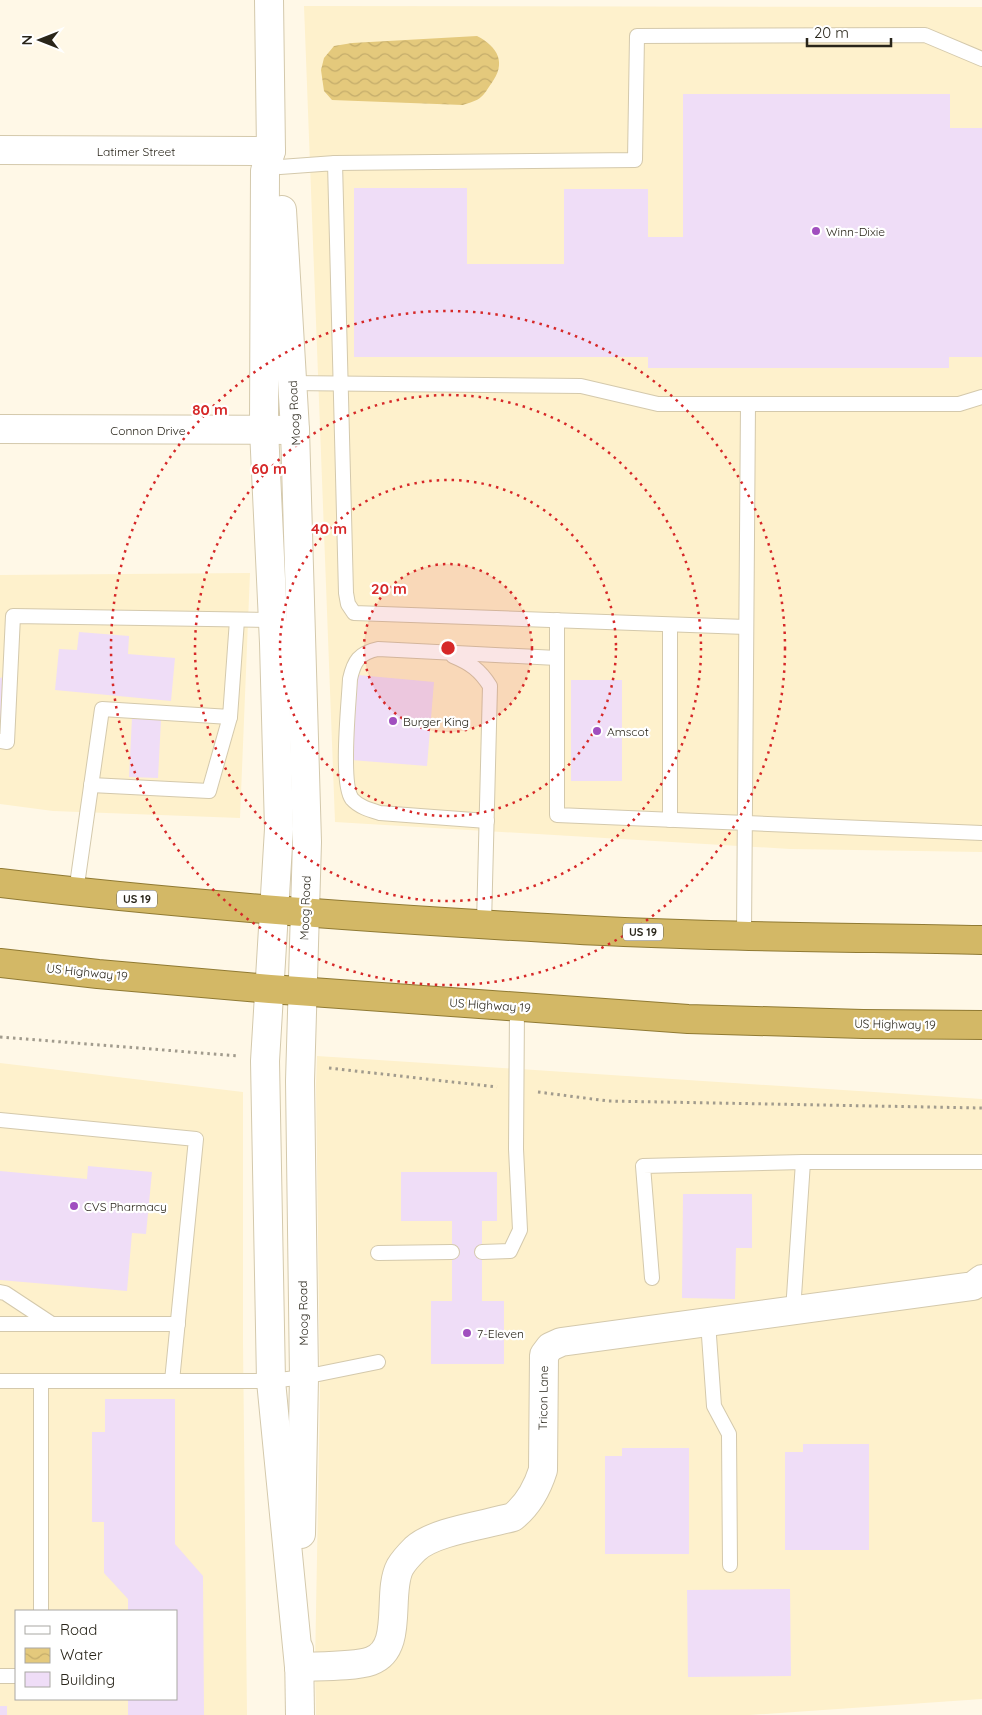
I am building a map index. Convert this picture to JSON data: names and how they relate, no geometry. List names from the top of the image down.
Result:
{
  "streets": {
    "highway": ["US 19", "US Highway 19"],
    "street": [
      "Latimer Street",
      "Moog Road",
      "Connon Drive",
      "Tricon Lane"
    ]
  },
  "crossings": [
    ["Latimer Street", "Moog Road"],
    ["Moog Road", "Connon Drive"],
    ["Moog Road", "US 19"],
    ["Moog Road", "US Highway 19"],
    ["Moog Road", "Tricon Lane"]
  ],
  "places": [
    "Winn-Dixie",
    "Burger King",
    "Amscot",
    "CVS Pharmacy",
    "7-Eleven"
  ],
  "legend": ["Road", "Water", "Building"],
  "scale_bar": "20 m",
  "north": "left",
  "rings": [
    "80 m",
    "60 m",
    "40 m",
    "20 m"
  ]
}
